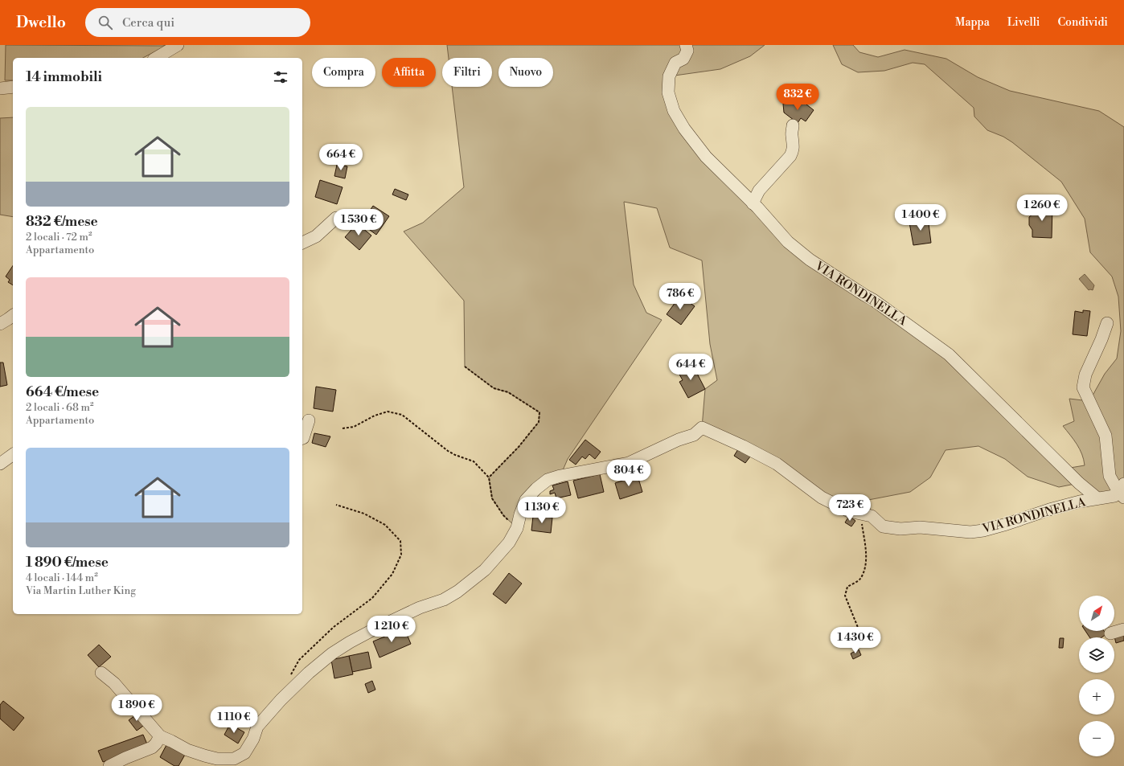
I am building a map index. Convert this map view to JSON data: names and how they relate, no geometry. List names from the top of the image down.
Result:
{
  "streets": {
    "street": ["VIA RONDINELLA"]
  },
  "north": "top right",
  "page": {
    "header": "Dwello",
    "search": "Cerca qui",
    "nav": ["Mappa", "Livelli", "Condividi"],
    "chip": [
      "Compra",
      "Affitta",
      "Filtri",
      "Nuovo"
    ],
    "heading": "14 immobili",
    "price": [
      "832 €",
      "664 €",
      "1 260 €",
      "1 400 €",
      "1 530 €",
      "786 €",
      "644 €",
      "804 €",
      "723 €",
      "1 130 €",
      "1 210 €",
      "1 430 €",
      "1 890 €",
      "1 110 €"
    ],
    "list": [
      {
        "name": "832 €/mese",
        "note": "2 locali · 72 m² · Appartamento"
      },
      {
        "name": "664 €/mese",
        "note": "2 locali · 68 m² · Appartamento"
      },
      {
        "name": "1 890 €/mese",
        "note": "4 locali · 144 m² · Via Martin Luther King"
      }
    ],
    "map_buttons": ["+", "−"]
  }
}
